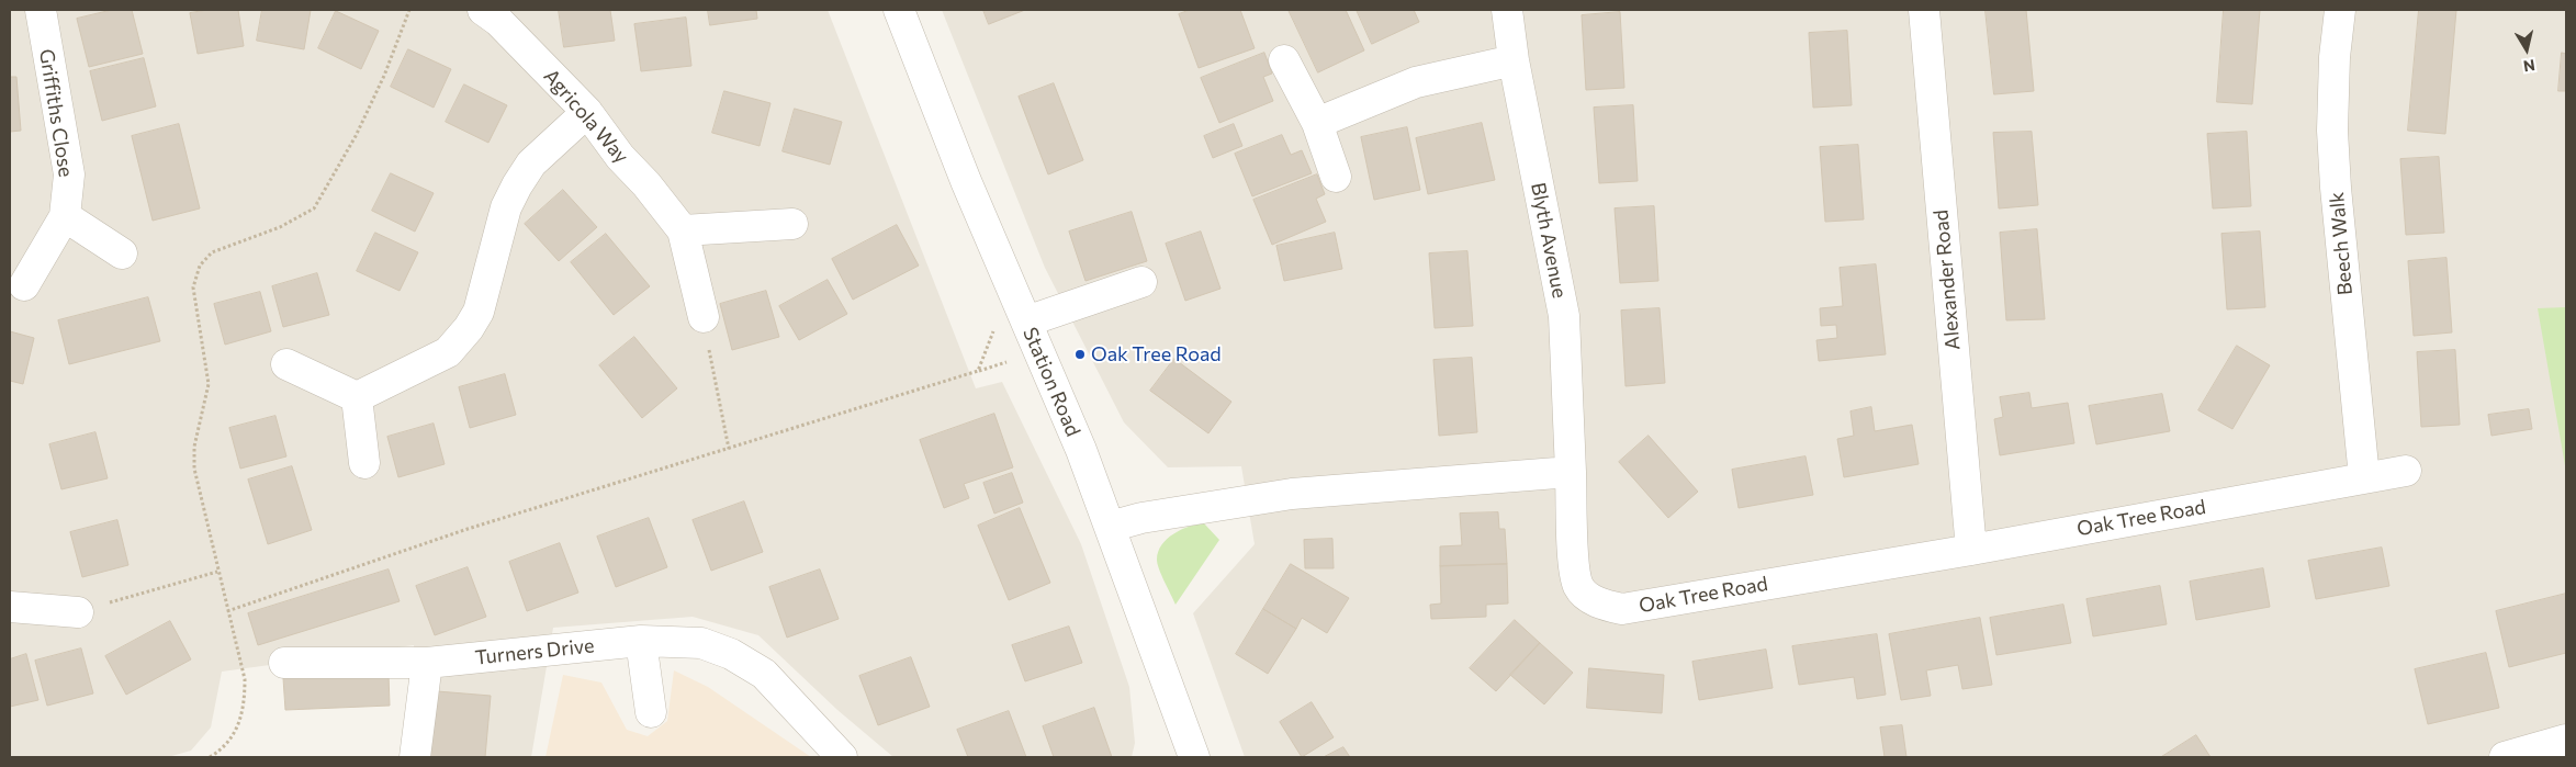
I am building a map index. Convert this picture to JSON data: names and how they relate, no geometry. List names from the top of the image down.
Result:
{
  "streets": {
    "street": [
      "Griffiths Close",
      "Agricola Way",
      "Blyth Avenue",
      "Beech Walk",
      "Alexander Road",
      "Station Road",
      "Oak Tree Road",
      "Turners Drive"
    ]
  },
  "crossings": [
    ["Blyth Avenue", "Oak Tree Road"],
    ["Beech Walk", "Oak Tree Road"],
    ["Alexander Road", "Oak Tree Road"]
  ],
  "places": ["Oak Tree Road"],
  "north": "bottom"
}
